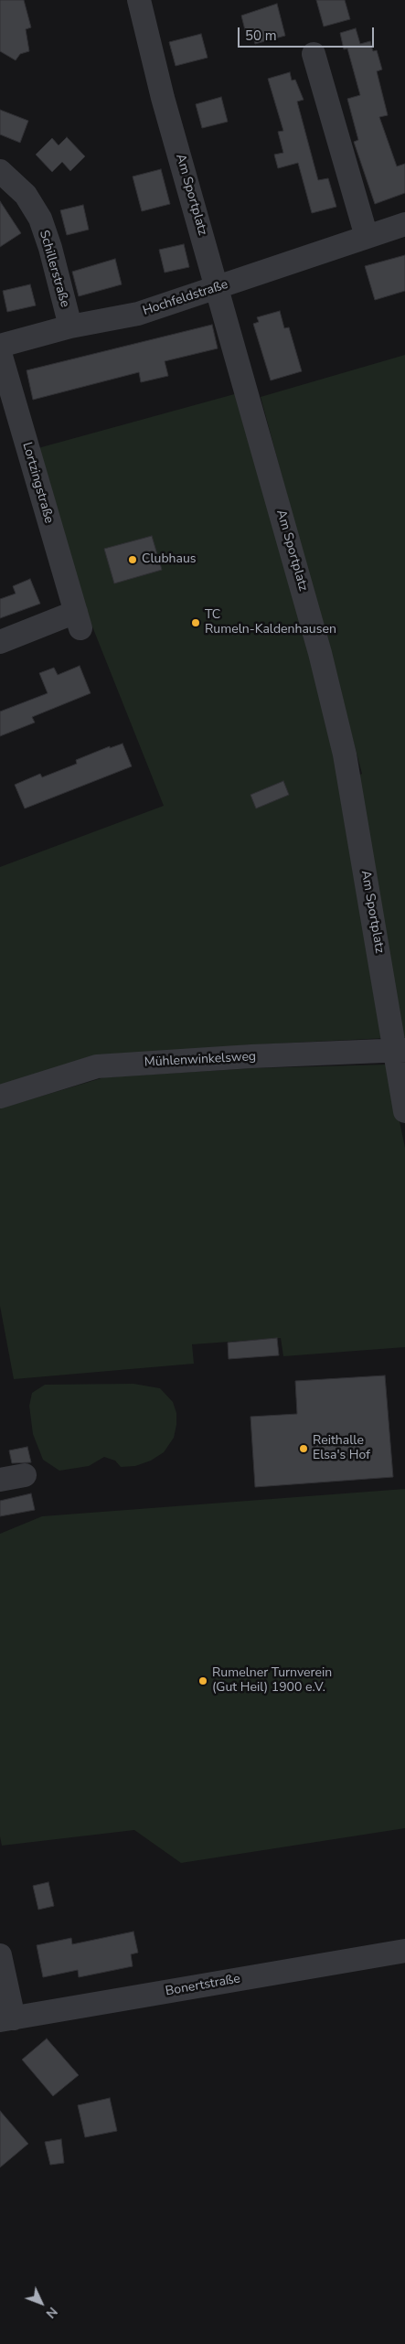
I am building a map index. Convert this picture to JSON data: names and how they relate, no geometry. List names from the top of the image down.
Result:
{
  "streets": {
    "street": [
      "Am Sportplatz",
      "Schillerstraße",
      "Hochfeldstraße",
      "Lortzingstraße",
      "Mühlenwinkelsweg",
      "Bonertstraße"
    ]
  },
  "crossings": [
    ["Am Sportplatz", "Hochfeldstraße"],
    ["Am Sportplatz", "Mühlenwinkelsweg"],
    ["Schillerstraße", "Hochfeldstraße"]
  ],
  "places": [
    "Clubhaus",
    "TC Rumeln-Kaldenhausen",
    "Reithalle Elsa's Hof",
    "Rumelner Turnverein (Gut Heil) 1900 e.V."
  ],
  "scale_bar": "50 m",
  "north": "bottom right"
}
